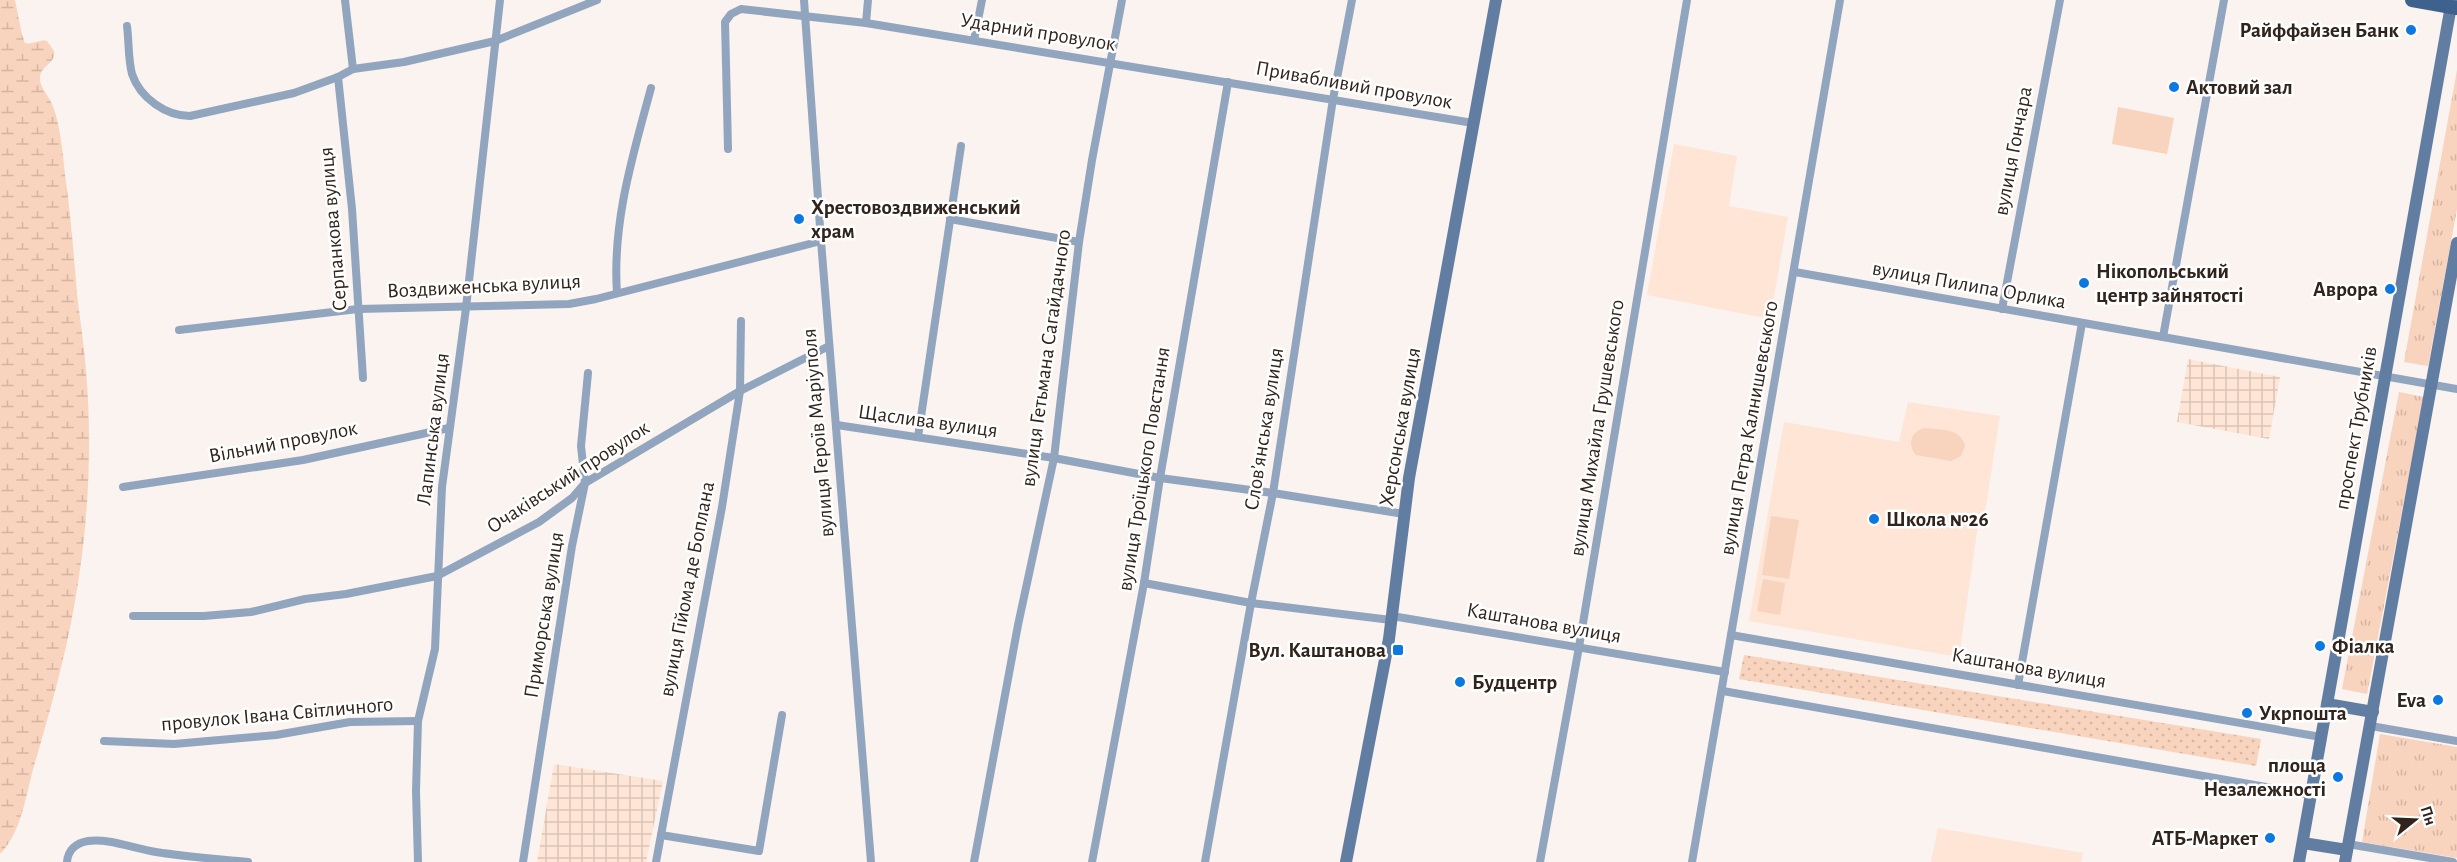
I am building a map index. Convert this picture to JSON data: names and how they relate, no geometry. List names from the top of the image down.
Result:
{
  "streets": {
    "main road": ["Херсонська вулиця", "проспект Трубників"],
    "street": [
      "Ударний провулок",
      "Привабливий провулок",
      "вулиця Гончара",
      "Серпанкова вулиця",
      "вулиця Пилипа Орлика",
      "Воздвиженська вулиця",
      "вулиця Гетьмана Сагайдачного",
      "Щаслива вулиця",
      "вулиця Михайла Грушевського",
      "вулиця Петра Калнишевського",
      "Лапинська вулиця",
      "Словʼянська вулиця",
      "вулиця Героїв Маріуполя",
      "Вільний провулок",
      "вулиця Троїцького Повстання",
      "Очаківський провулок",
      "вулиця Гійома де Боплана",
      "Приморська вулиця",
      "Каштанова вулиця",
      "провулок Івана Світличного"
    ]
  },
  "crossings": [
    ["Ударний провулок", "Привабливий провулок"],
    ["Ударний провулок", "вулиця Гетьмана Сагайдачного"],
    ["Ударний провулок", "вулиця Героїв Маріуполя"],
    ["Ударний провулок", "вулиця Троїцького Повстання"],
    ["Привабливий провулок", "Херсонська вулиця"],
    ["Привабливий провулок", "Словʼянська вулиця"],
    ["Привабливий провулок", "вулиця Троїцького Повстання"],
    ["вулиця Гончара", "вулиця Пилипа Орлика"],
    ["Серпанкова вулиця", "Воздвиженська вулиця"],
    ["вулиця Пилипа Орлика", "вулиця Петра Калнишевського"],
    ["вулиця Пилипа Орлика", "проспект Трубників"],
    ["Воздвиженська вулиця", "Лапинська вулиця"],
    ["Воздвиженська вулиця", "вулиця Героїв Маріуполя"],
    ["вулиця Гетьмана Сагайдачного", "Щаслива вулиця"],
    ["Щаслива вулиця", "Херсонська вулиця"],
    ["Щаслива вулиця", "Словʼянська вулиця"],
    ["Щаслива вулиця", "вулиця Героїв Маріуполя"],
    ["Щаслива вулиця", "вулиця Троїцького Повстання"],
    ["Херсонська вулиця", "Каштанова вулиця"],
    ["вулиця Михайла Грушевського", "Каштанова вулиця"],
    ["вулиця Петра Калнишевського", "Каштанова вулиця"],
    ["проспект Трубників", "Каштанова вулиця"],
    ["Лапинська вулиця", "Вільний провулок"],
    ["Лапинська вулиця", "Очаківський провулок"],
    ["Лапинська вулиця", "провулок Івана Світличного"],
    ["Словʼянська вулиця", "Каштанова вулиця"],
    ["вулиця Героїв Маріуполя", "Очаківський провулок"],
    ["вулиця Троїцького Повстання", "Каштанова вулиця"],
    ["Очаківський провулок", "вулиця Гійома де Боплана"],
    ["Очаківський провулок", "Приморська вулиця"]
  ],
  "places": {
    "other": [
      "Райффайзен Банк",
      "Актовий зал",
      "Хрестовоздвиженський храм",
      "Нікопольський центр зайнятості",
      "Аврора",
      "Школа №26",
      "Фіалка",
      "Будцентр",
      "Eva",
      "Укрпошта",
      "площа Незалежності",
      "АТБ-Маркет"
    ],
    "transit": ["Вул. Каштанова"]
  },
  "north": "right"
}
